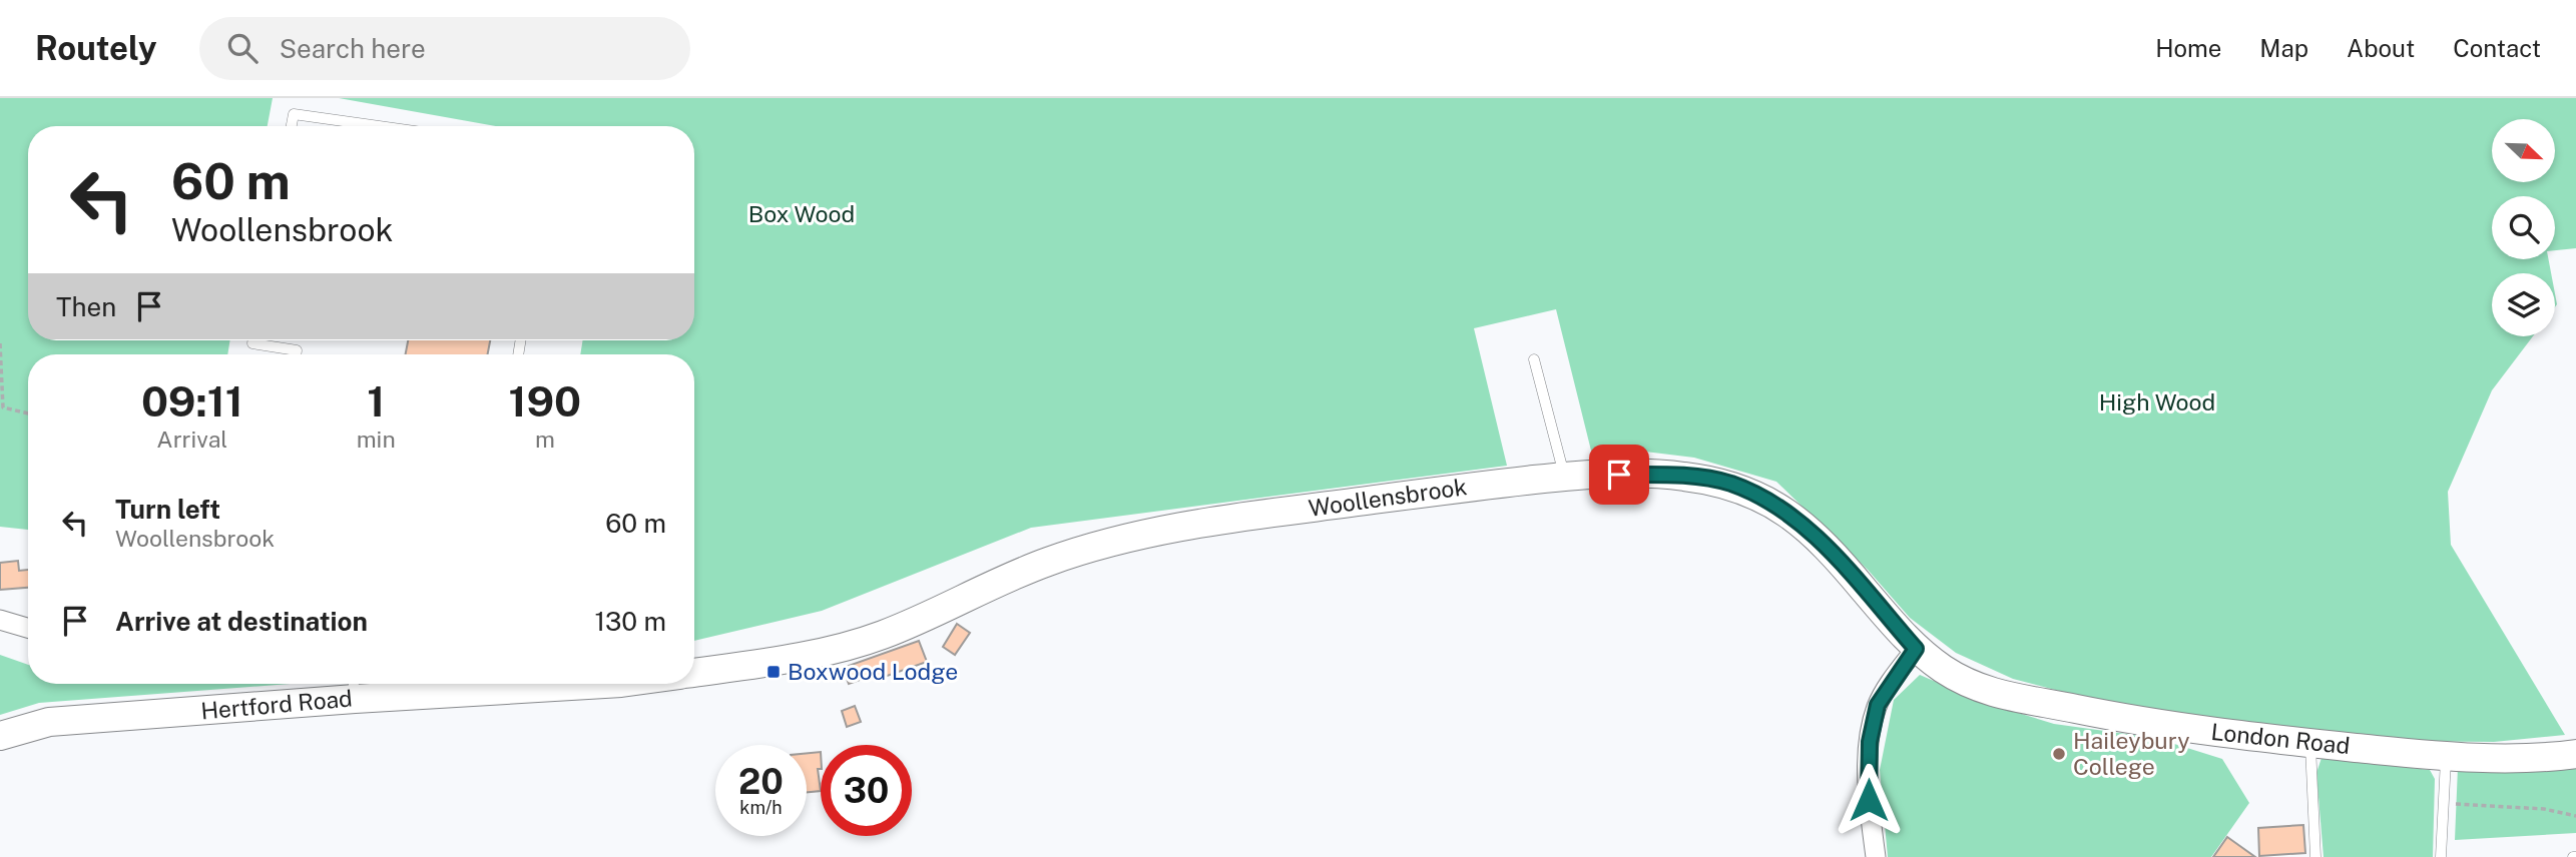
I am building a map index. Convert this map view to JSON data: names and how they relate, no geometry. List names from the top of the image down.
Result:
{
  "streets": {
    "main road": ["Woollensbrook", "Hertford Road", "London Road"]
  },
  "crossings": [
    ["Woollensbrook", "Hertford Road"],
    ["Woollensbrook", "London Road"]
  ],
  "parks": ["Box Wood", "High Wood"],
  "places": {
    "transit": ["Boxwood Lodge"],
    "other": ["Haileybury College"]
  },
  "north": "bottom right",
  "page": {
    "header": "Routely",
    "search": "Search here",
    "nav": [
      "Home",
      "Map",
      "About",
      "Contact"
    ],
    "turn": ["60 m", "Woollensbrook"],
    "then": "Then",
    "eta": [
      "09:11",
      "Arrival",
      "1",
      "min",
      "190",
      "m"
    ],
    "list": [
      {
        "name": "Turn left",
        "note": "Woollensbrook",
        "value": "60 m"
      },
      {
        "name": "Arrive at destination",
        "value": "130 m"
      }
    ],
    "speed": "20 km/h",
    "limit": "30"
  }
}
